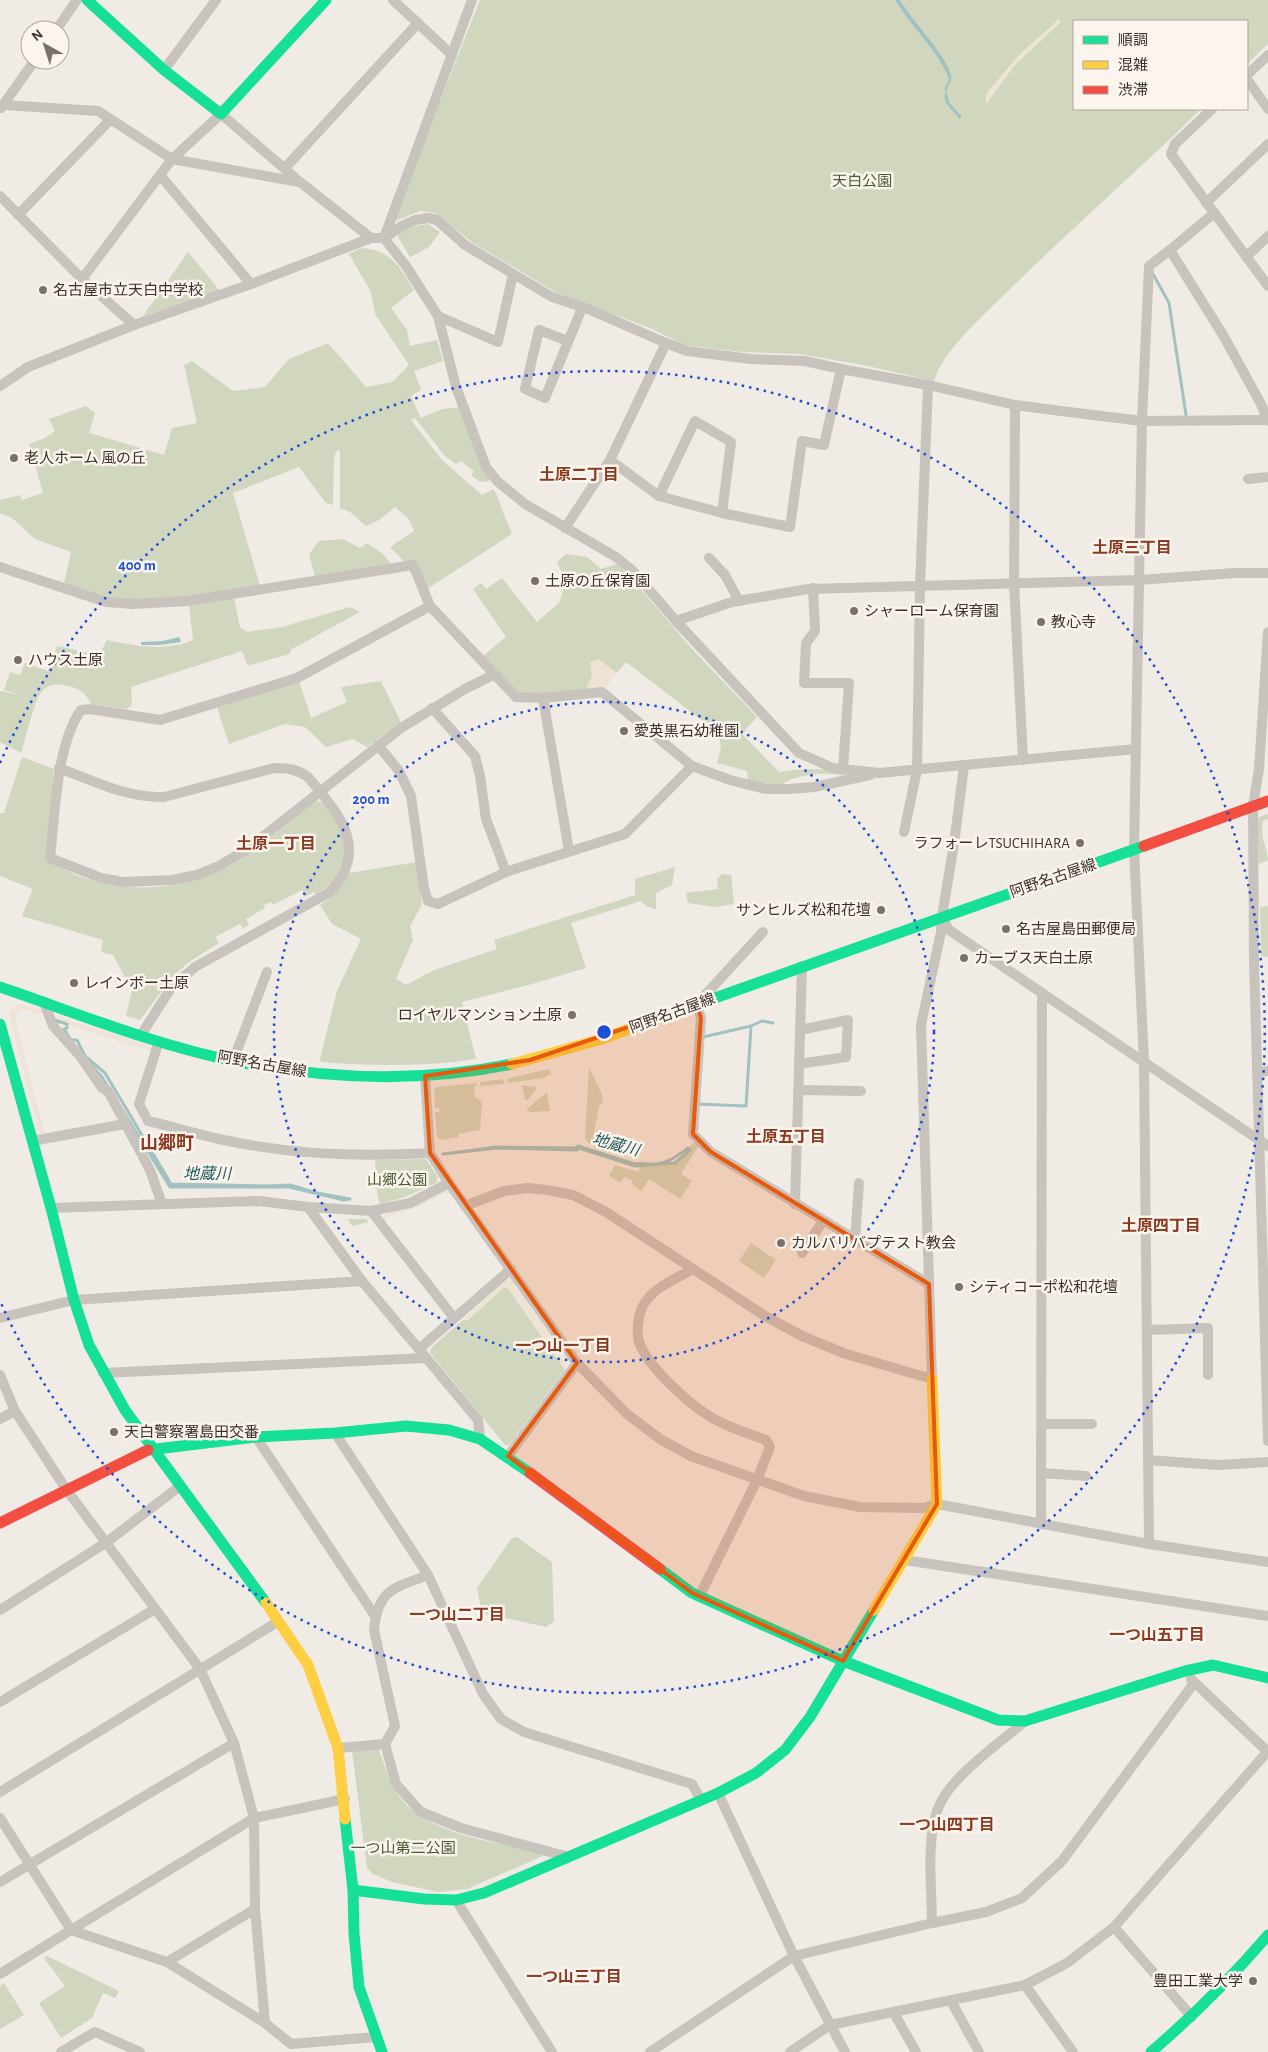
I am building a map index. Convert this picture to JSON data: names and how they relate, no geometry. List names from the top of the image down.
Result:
{
  "streets": {
    "street": ["阿野名古屋線"]
  },
  "districts": [
    "土原二丁目",
    "土原三丁目",
    "土原一丁目",
    "土原五丁目",
    "山郷町",
    "土原四丁目",
    "一つ山一丁目",
    "一つ山二丁目",
    "一つ山五丁目",
    "一つ山四丁目",
    "一つ山三丁目"
  ],
  "water": ["地蔵川"],
  "parks": ["天白公園", "山郷公園", "一つ山第二公園"],
  "places": [
    "名古屋市立天白中学校",
    "老人ホーム 風の丘",
    "土原の丘保育園",
    "シャーローム保育園",
    "教心寺",
    "ハウス土原",
    "愛英黒石幼稚園",
    "ラフォーレTSUCHIHARA",
    "サンヒルズ松和花壇",
    "名古屋島田郵便局",
    "カーブス天白土原",
    "レインボー土原",
    "ロイヤルマンション土原",
    "カルバリバプテスト教会",
    "シティコーポ松和花壇",
    "天白警察署島田交番",
    "豊田工業大学"
  ],
  "legend": ["順調", "混雑", "渋滞"],
  "north": "top left",
  "rings": ["400 m", "200 m"]
}
